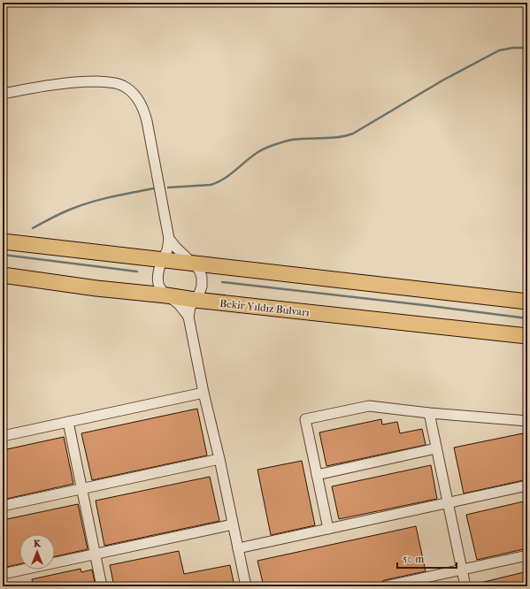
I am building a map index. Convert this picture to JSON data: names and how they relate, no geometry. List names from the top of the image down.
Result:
{
  "streets": {
    "main road": ["Bekir Yıldız Bulvarı"]
  },
  "scale_bar": "50 m",
  "north": "top"
}
